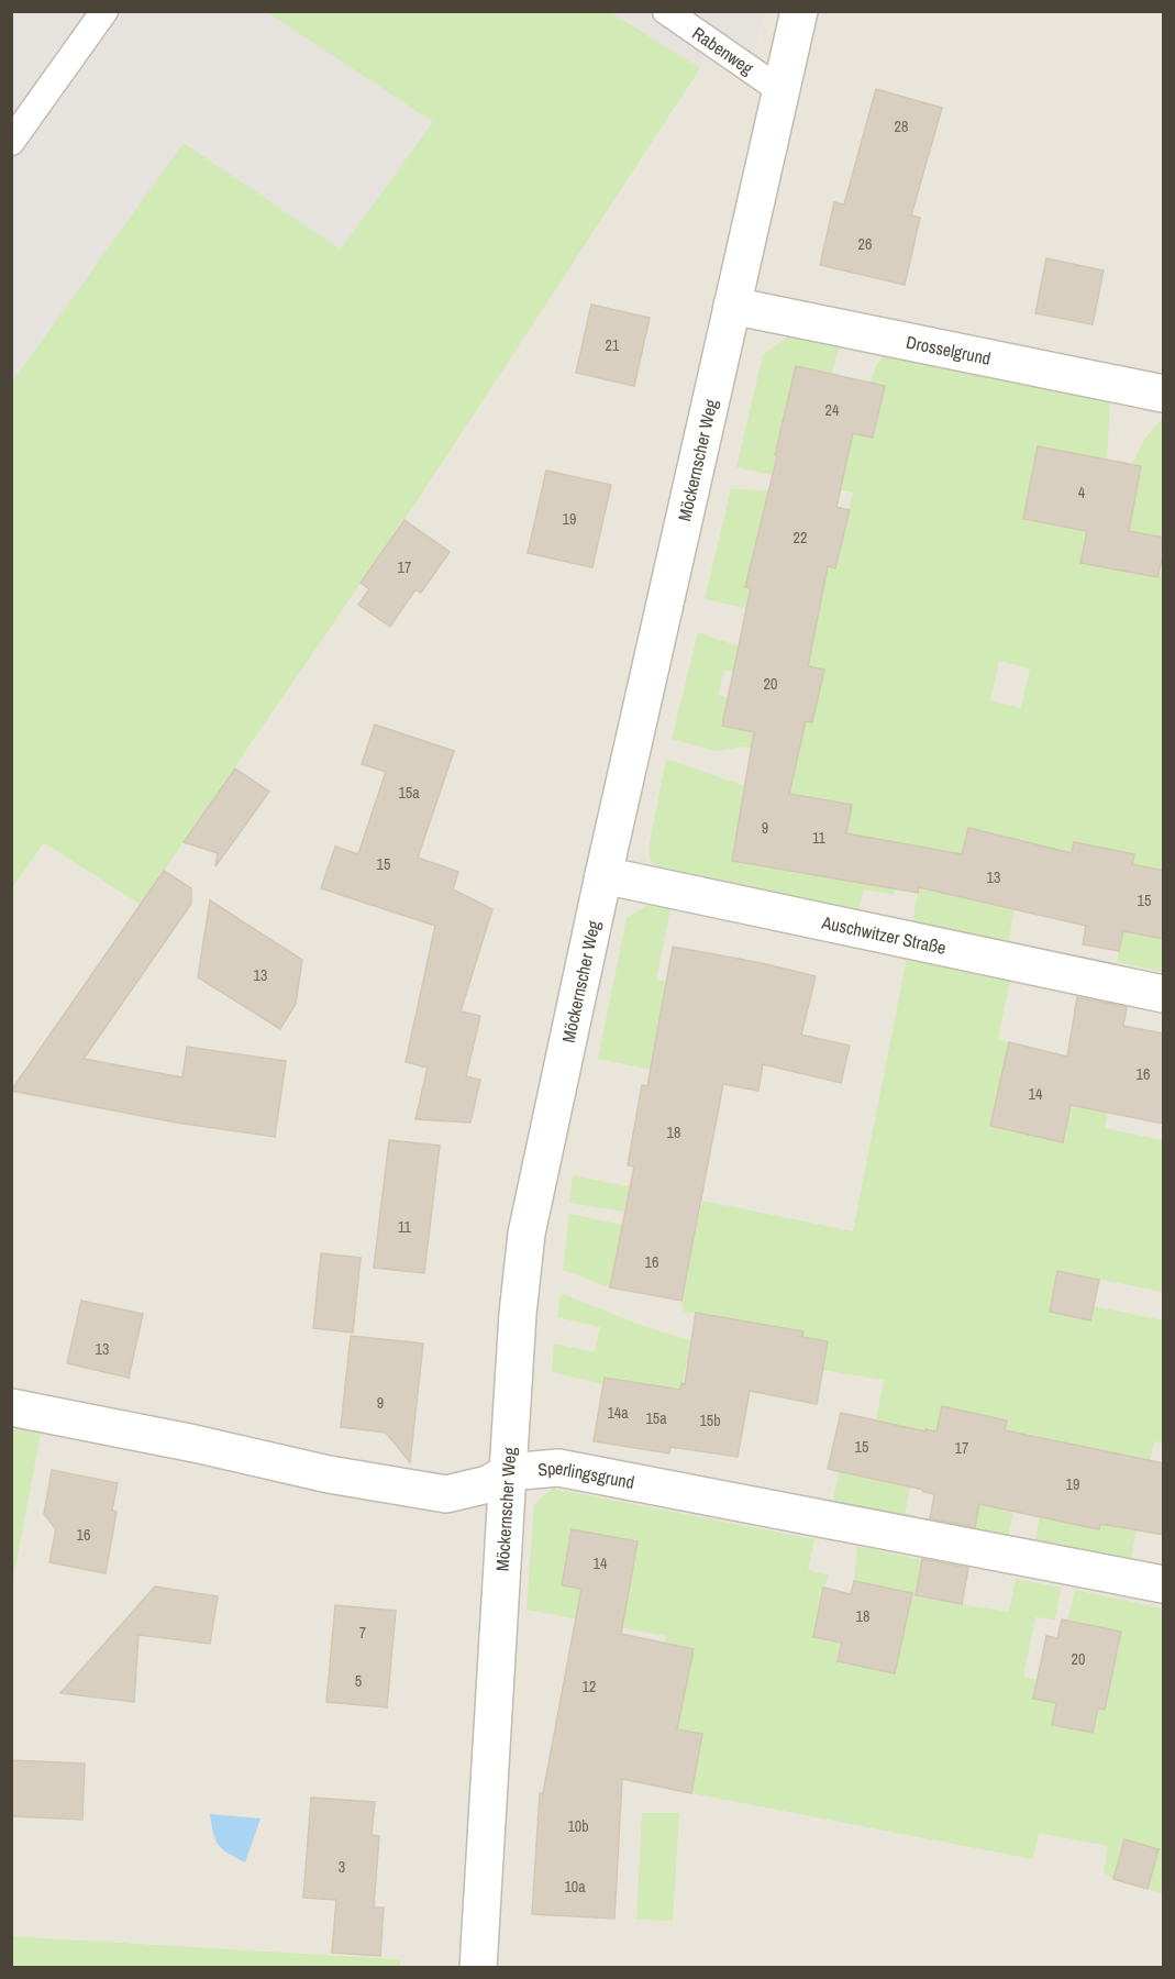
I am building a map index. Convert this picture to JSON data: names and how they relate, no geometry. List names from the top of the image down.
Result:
{
  "streets": {
    "street": [
      "Drosselgrund",
      "Möckernscher Weg",
      "Auschwitzer Straße",
      "Sperlingsgrund"
    ],
    "lane": ["Rabenweg"]
  },
  "crossings": [
    ["Rabenweg", "Möckernscher Weg"],
    ["Drosselgrund", "Möckernscher Weg"],
    ["Möckernscher Weg", "Auschwitzer Straße"],
    ["Möckernscher Weg", "Sperlingsgrund"]
  ],
  "house_numbers": [
    "28",
    "26",
    "21",
    "24",
    "4",
    "19",
    "22",
    "17",
    "20",
    "15a",
    "9",
    "11",
    "15",
    "13",
    "15",
    "13",
    "16",
    "14",
    "18",
    "11",
    "16",
    "13",
    "9",
    "14a",
    "15a",
    "15b",
    "15",
    "17",
    "19",
    "16",
    "14",
    "18",
    "7",
    "20",
    "5",
    "12",
    "10b",
    "3",
    "10a"
  ]
}
